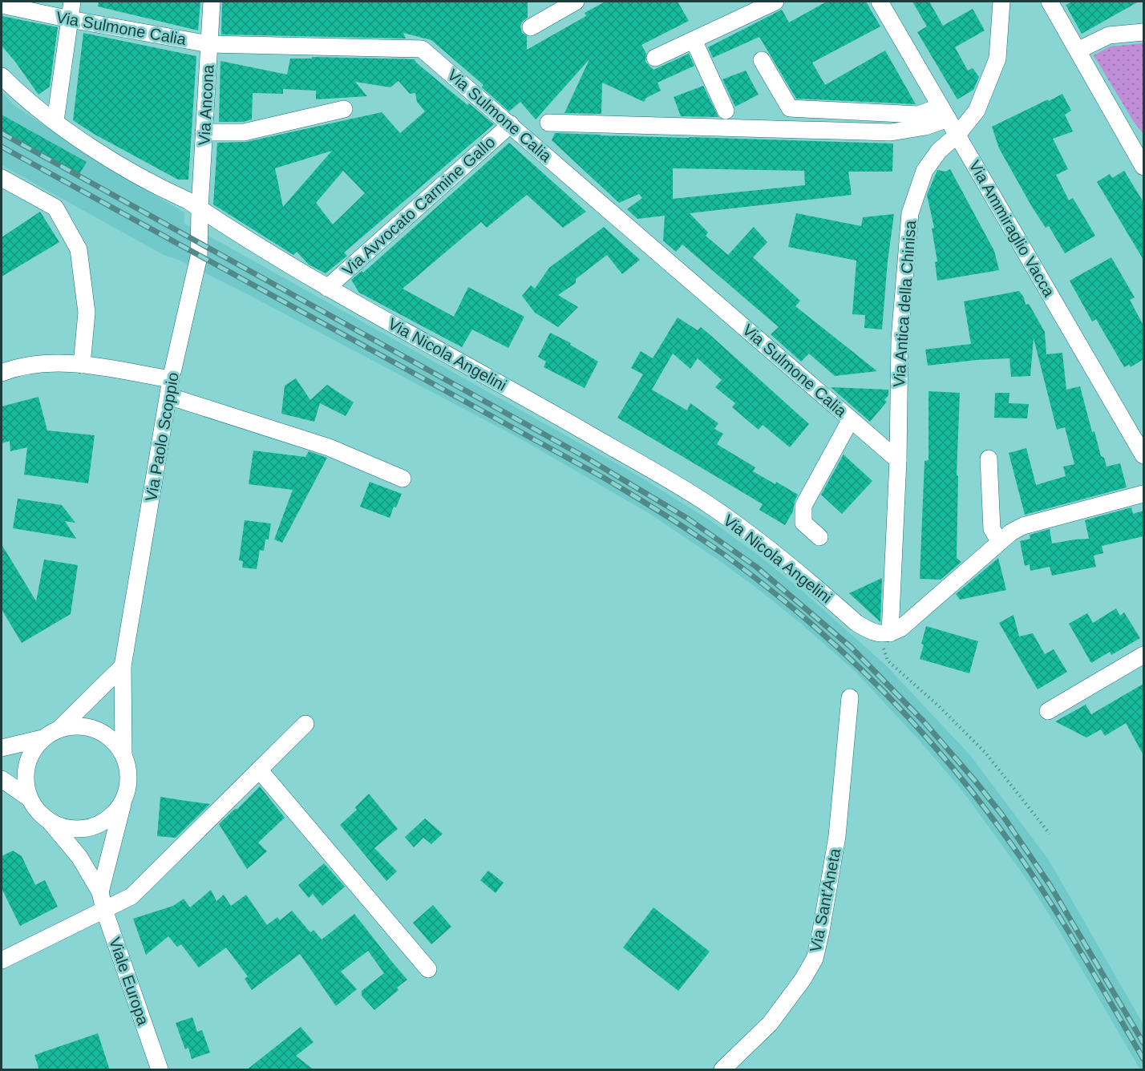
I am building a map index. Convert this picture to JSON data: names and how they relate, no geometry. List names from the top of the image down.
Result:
{
  "streets": {
    "street": [
      "Via Sulmone Calia",
      "Via Ancona",
      "Via Avvocato Carmine Gallo",
      "Via Ammiraglio Vacca",
      "Via Antica della Chinisa",
      "Via Nicola Angelini",
      "Via Paolo Scoppio",
      "Via Sant'Aneta",
      "Viale Europa"
    ]
  },
  "crossings": [
    ["Via Sulmone Calia", "Via Ancona"],
    ["Via Sulmone Calia", "Via Avvocato Carmine Gallo"],
    ["Via Sulmone Calia", "Via Antica della Chinisa"],
    ["Via Ancona", "Via Nicola Angelini"],
    ["Via Ancona", "Via Paolo Scoppio"],
    ["Via Avvocato Carmine Gallo", "Via Nicola Angelini"],
    ["Via Ammiraglio Vacca", "Via Antica della Chinisa"],
    ["Via Antica della Chinisa", "Via Nicola Angelini"],
    ["Via Nicola Angelini", "Via Paolo Scoppio"],
    ["Via Paolo Scoppio", "Viale Europa"]
  ]
}
